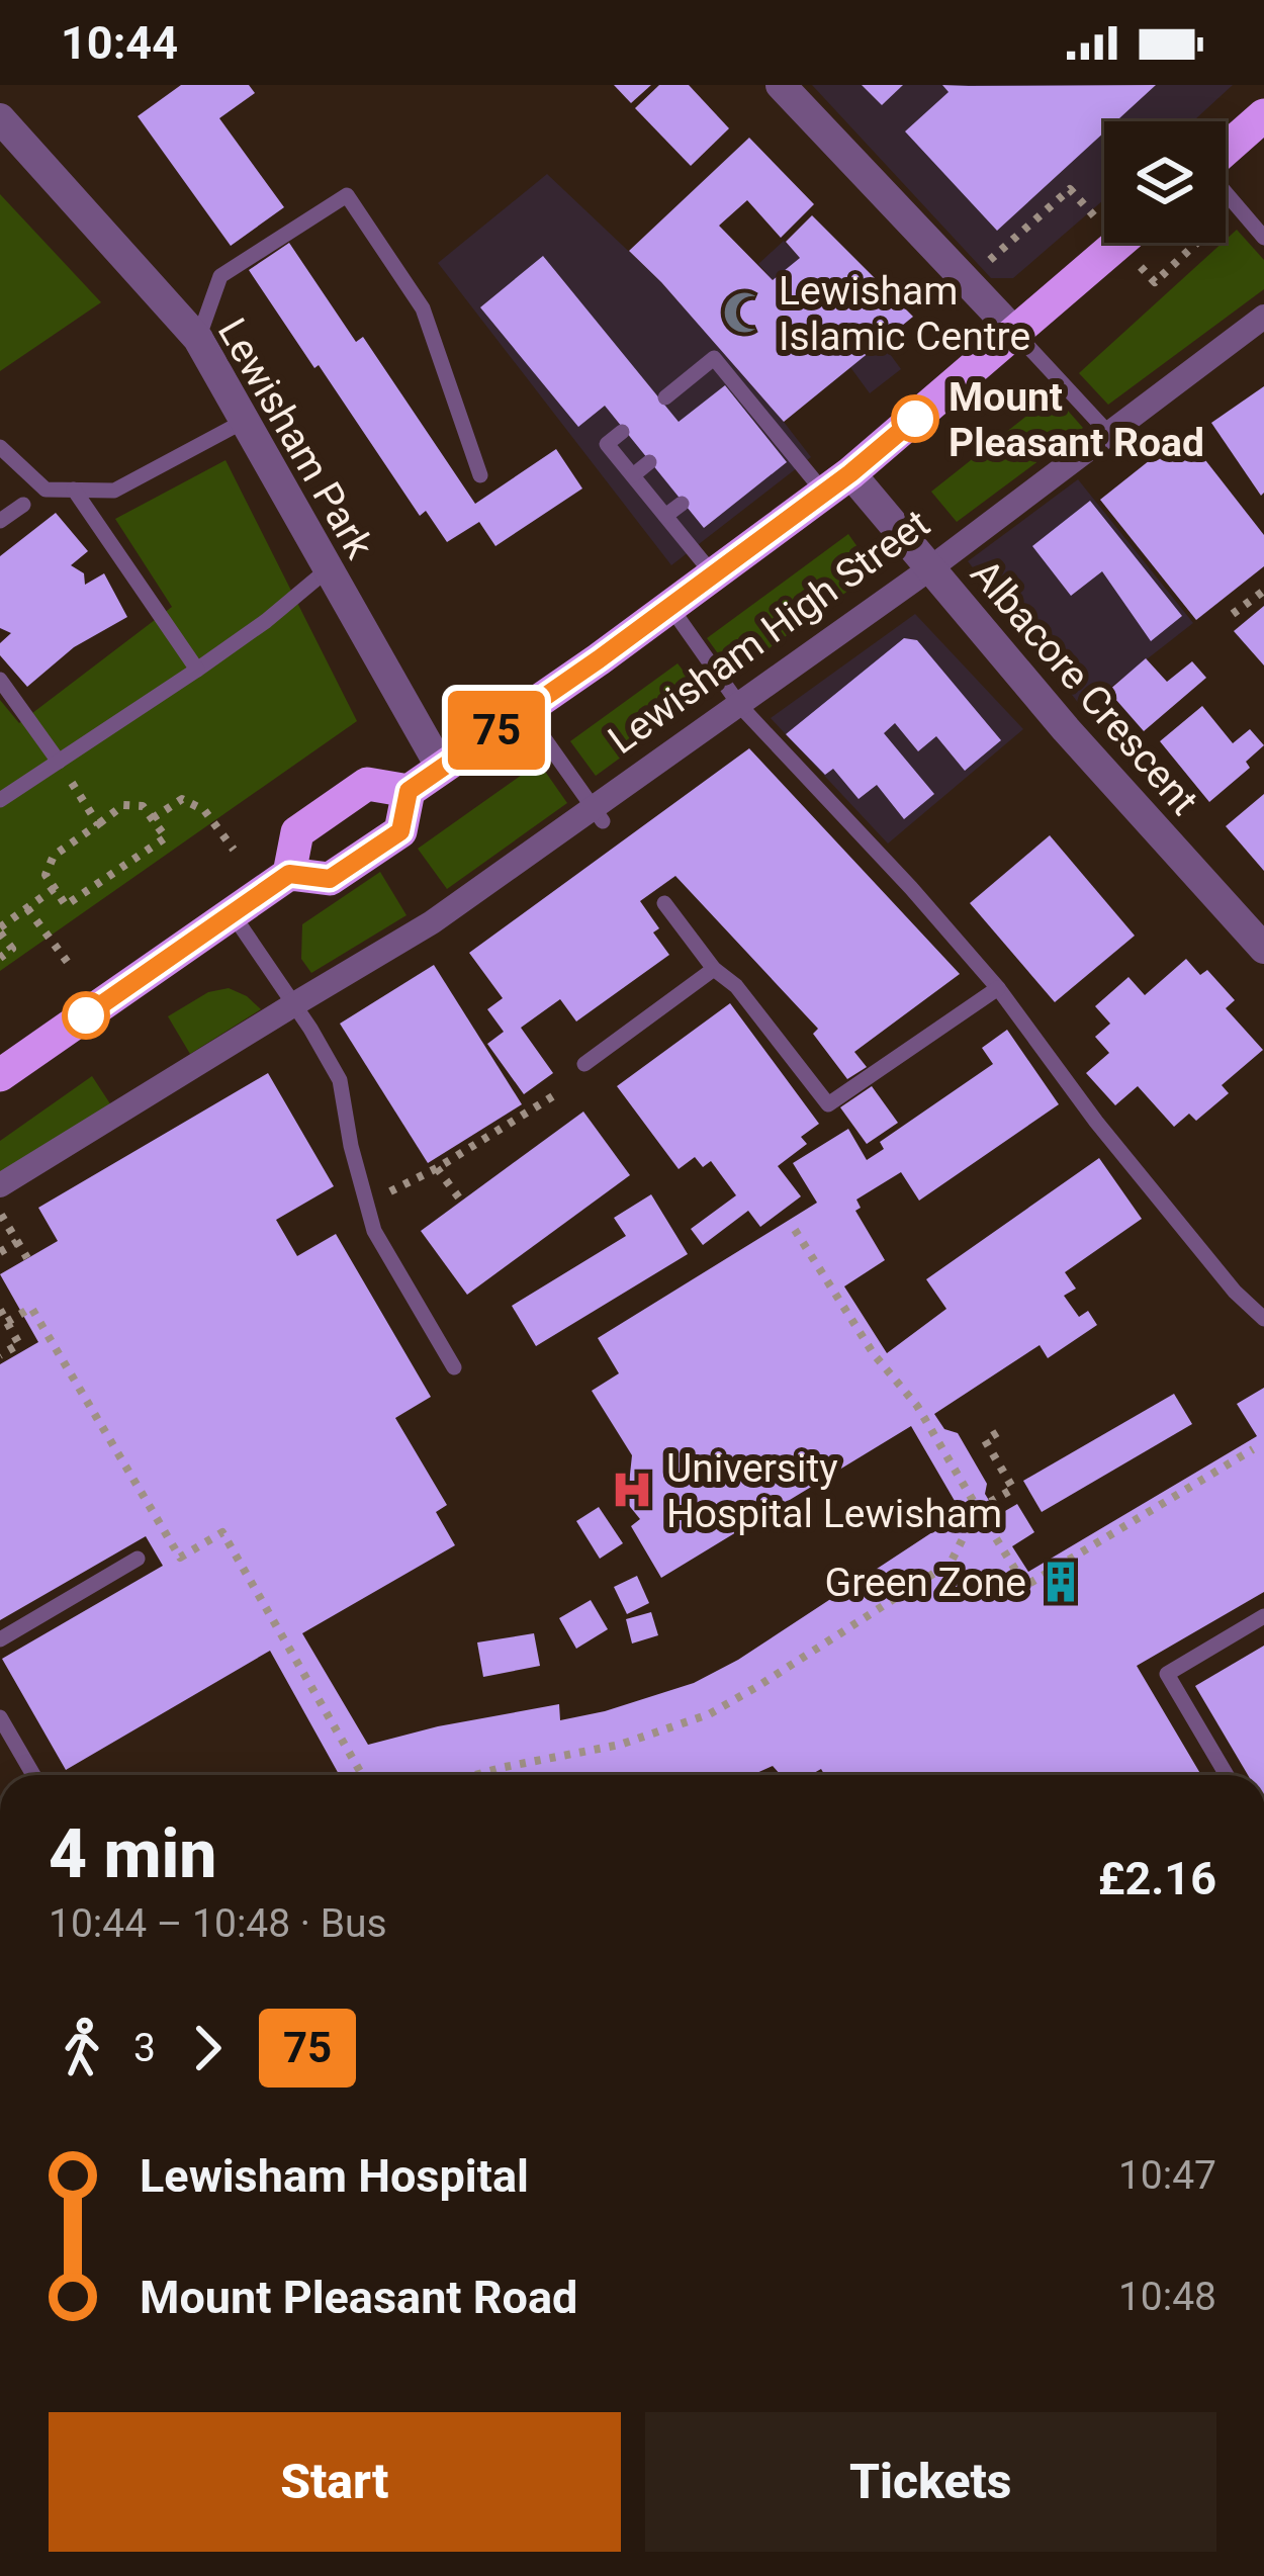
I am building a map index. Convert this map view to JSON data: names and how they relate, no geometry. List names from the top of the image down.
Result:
{
  "streets": {
    "highway": ["Lewisham High Street"],
    "street": ["Lewisham Park", "Albacore Crescent"]
  },
  "crossings": [
    ["Lewisham Park", "Lewisham High Street"],
    ["Lewisham High Street", "Albacore Crescent"]
  ],
  "places": {
    "mosque": ["Lewisham Islamic Centre"],
    "other": ["Mount Pleasant Road"],
    "hospital": ["University Hospital Lewisham"],
    "building": ["Green Zone"]
  },
  "lines": ["bus line 75"],
  "page": {
    "status": "10:44",
    "on_map": "75",
    "heading": ["4 min", "10:44 – 10:48 · Bus", "£2.16"],
    "legs": ["3", "75"],
    "list": [
      {
        "name": "Lewisham Hospital",
        "value": "10:47"
      },
      {
        "name": "Mount Pleasant Road",
        "value": "10:48"
      }
    ],
    "buttons": ["Start", "Tickets"]
  }
}
